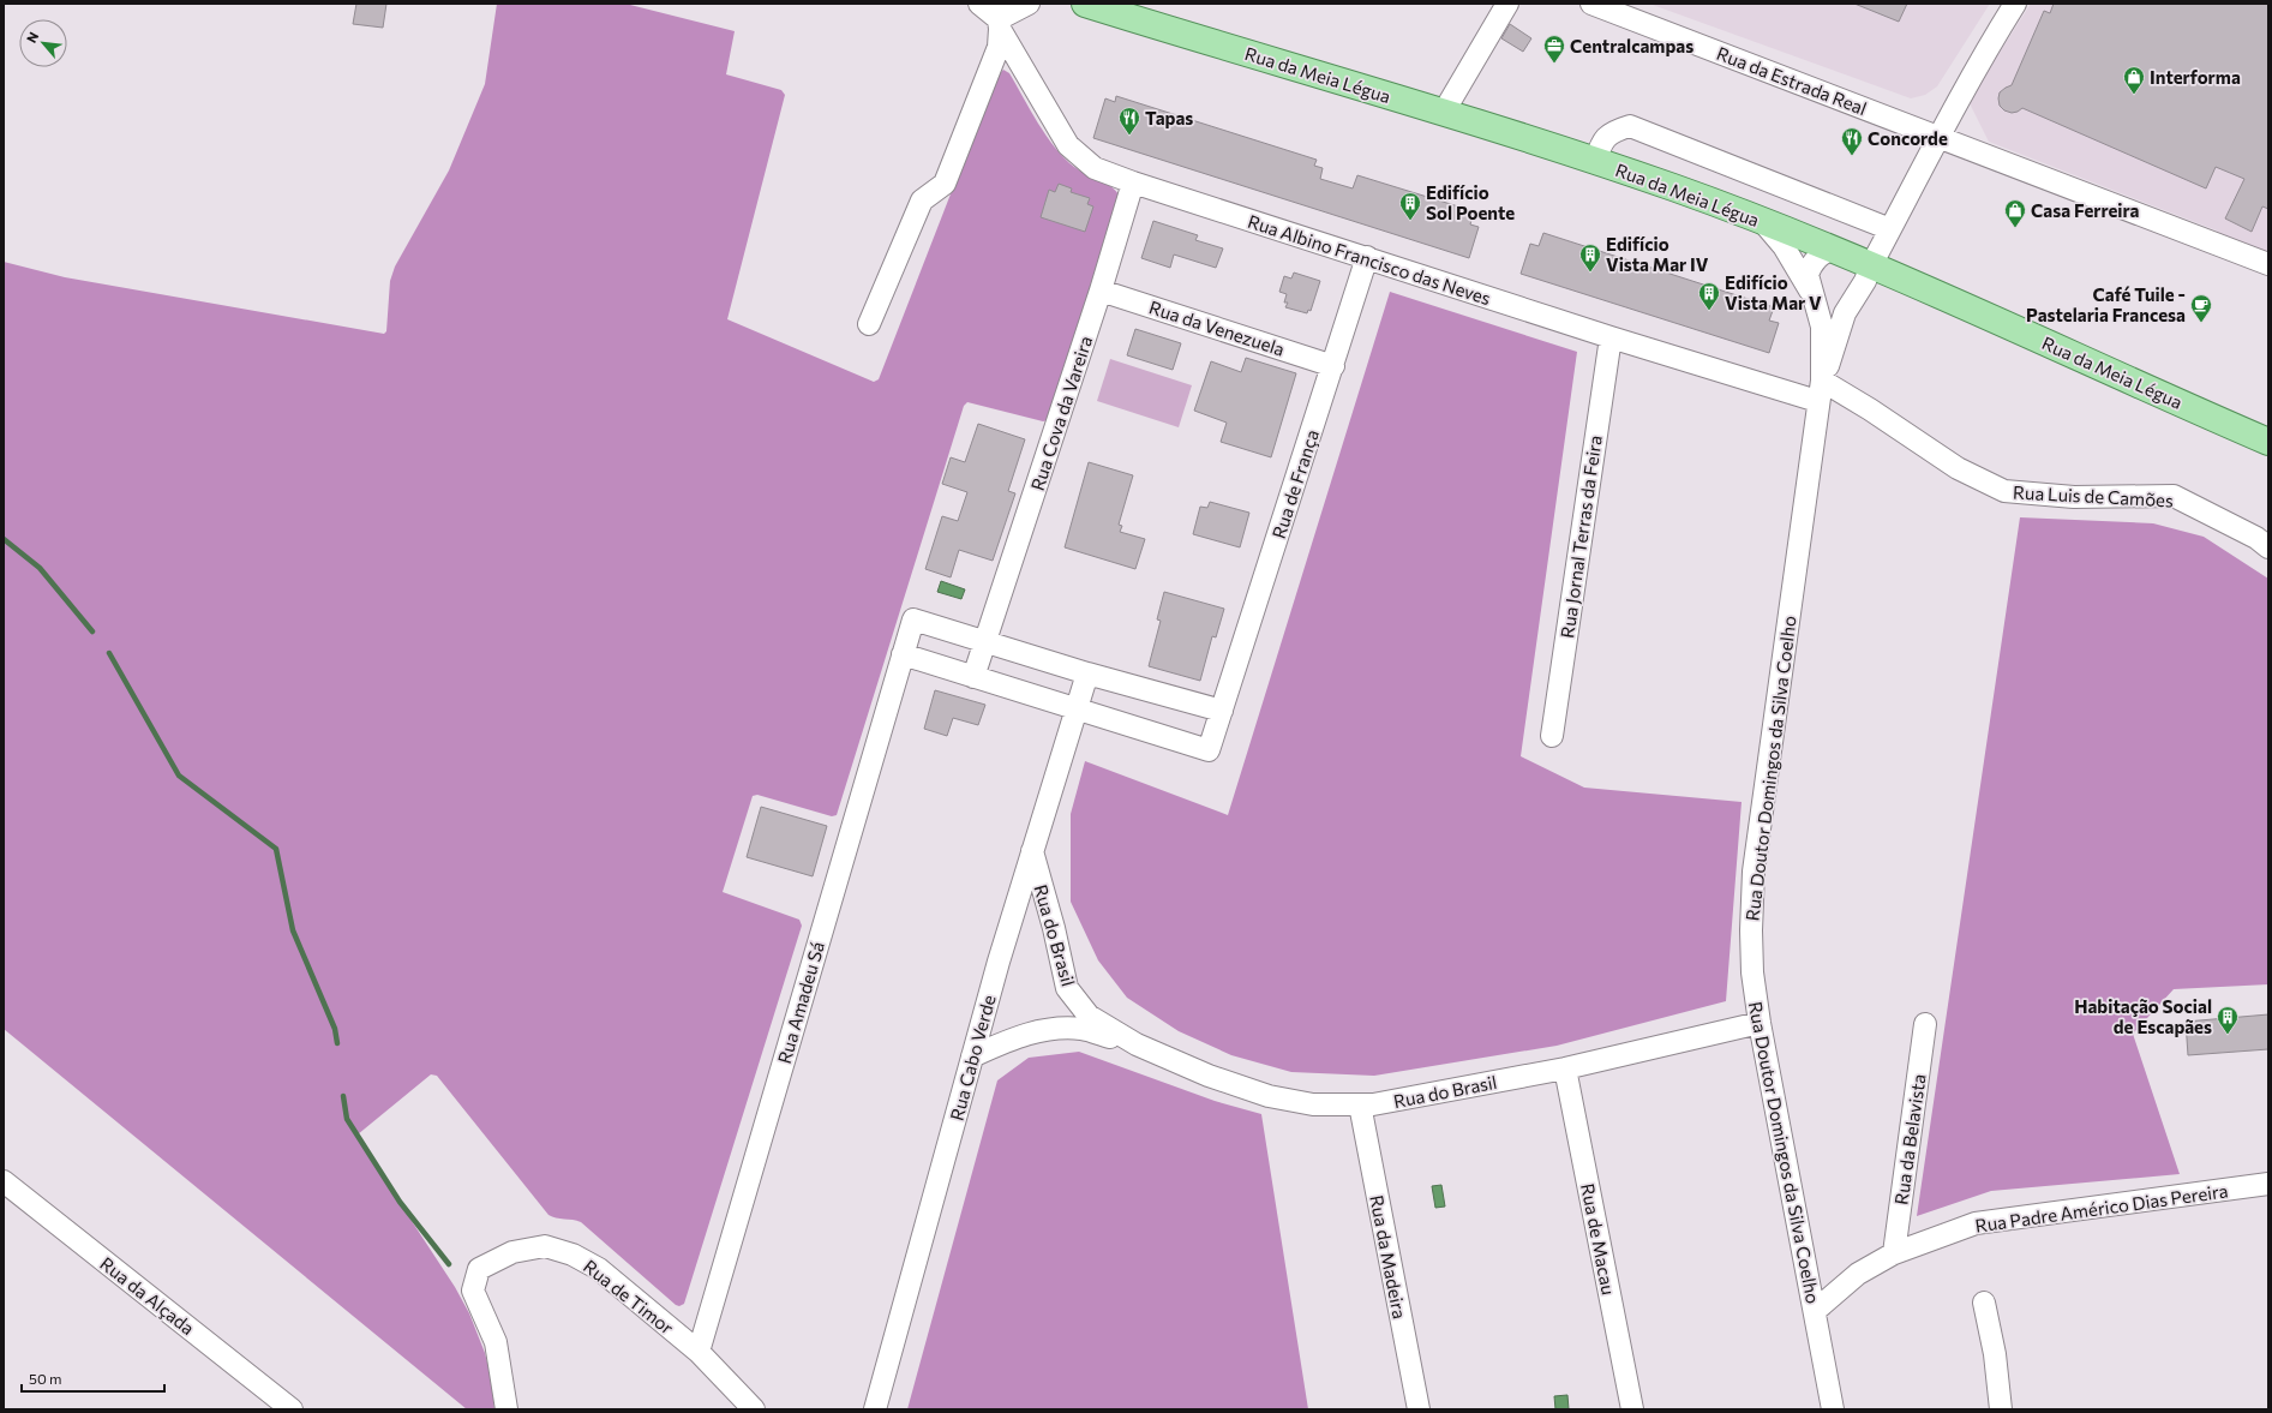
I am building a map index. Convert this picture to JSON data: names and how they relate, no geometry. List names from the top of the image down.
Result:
{
  "streets": {
    "main road": ["Rua da Meia Légua"],
    "street": [
      "Rua da Estrada Real",
      "Rua Albino Francisco das Neves",
      "Rua da Venezuela",
      "Rua Cova da Vareira",
      "Rua de França",
      "Rua Luis de Camões",
      "Rua Jornal Terras da Feira",
      "Rua Doutor Domingos da Silva Coelho",
      "Rua do Brasil",
      "Rua Amadeu Sá",
      "Rua Cabo Verde",
      "Rua da Belavista",
      "Rua Padre Américo Dias Pereira",
      "Rua de Macau",
      "Rua da Madeira",
      "Rua da Alçada",
      "Rua de Timor"
    ]
  },
  "crossings": [
    ["Rua da Meia Légua", "Rua Doutor Domingos da Silva Coelho"],
    ["Rua Albino Francisco das Neves", "Rua Cova da Vareira"],
    ["Rua Albino Francisco das Neves", "Rua de França"],
    ["Rua Albino Francisco das Neves", "Rua Luis de Camões"],
    ["Rua Albino Francisco das Neves", "Rua Jornal Terras da Feira"],
    ["Rua Albino Francisco das Neves", "Rua Doutor Domingos da Silva Coelho"],
    ["Rua da Venezuela", "Rua Cova da Vareira"],
    ["Rua da Venezuela", "Rua de França"],
    ["Rua Cova da Vareira", "Rua Amadeu Sá"],
    ["Rua de França", "Rua Cabo Verde"],
    ["Rua Luis de Camões", "Rua Doutor Domingos da Silva Coelho"],
    ["Rua Doutor Domingos da Silva Coelho", "Rua do Brasil"],
    ["Rua Doutor Domingos da Silva Coelho", "Rua Padre Américo Dias Pereira"],
    ["Rua do Brasil", "Rua Cabo Verde"],
    ["Rua do Brasil", "Rua de Macau"],
    ["Rua do Brasil", "Rua da Madeira"],
    ["Rua Amadeu Sá", "Rua de Timor"],
    ["Rua da Belavista", "Rua Padre Américo Dias Pereira"]
  ],
  "places": {
    "office": ["Centralcampas"],
    "shop": ["Interforma", "Casa Ferreira"],
    "restaurant": ["Tapas", "Concorde"],
    "building": [
      "Edifício Sol Poente",
      "Edifício Vista Mar IV",
      "Edifício Vista Mar V",
      "Habitação Social de Escapães"
    ],
    "cafe": ["Café Tuile - Pastelaria Francesa"]
  },
  "scale_bar": "50 m",
  "north": "top left"
}
